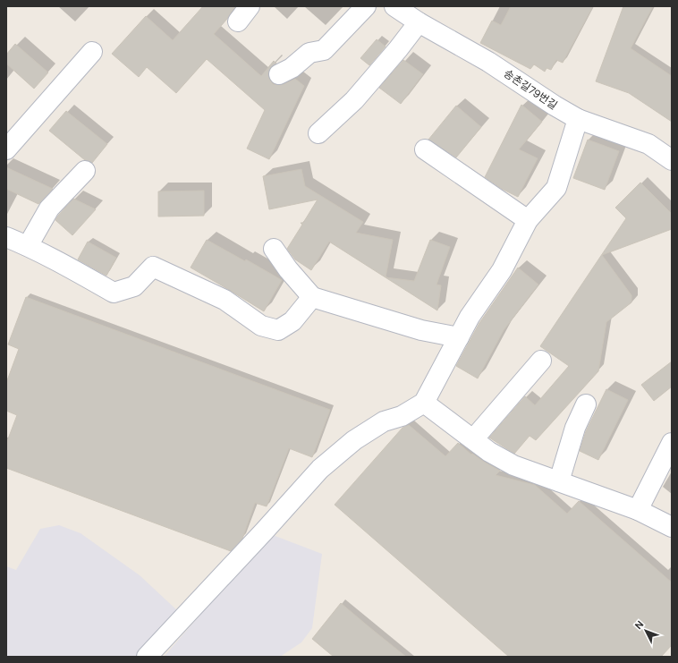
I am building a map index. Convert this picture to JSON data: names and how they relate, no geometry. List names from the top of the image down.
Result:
{
  "streets": {
    "street": ["송촌길79번길"]
  },
  "north": "top left"
}
